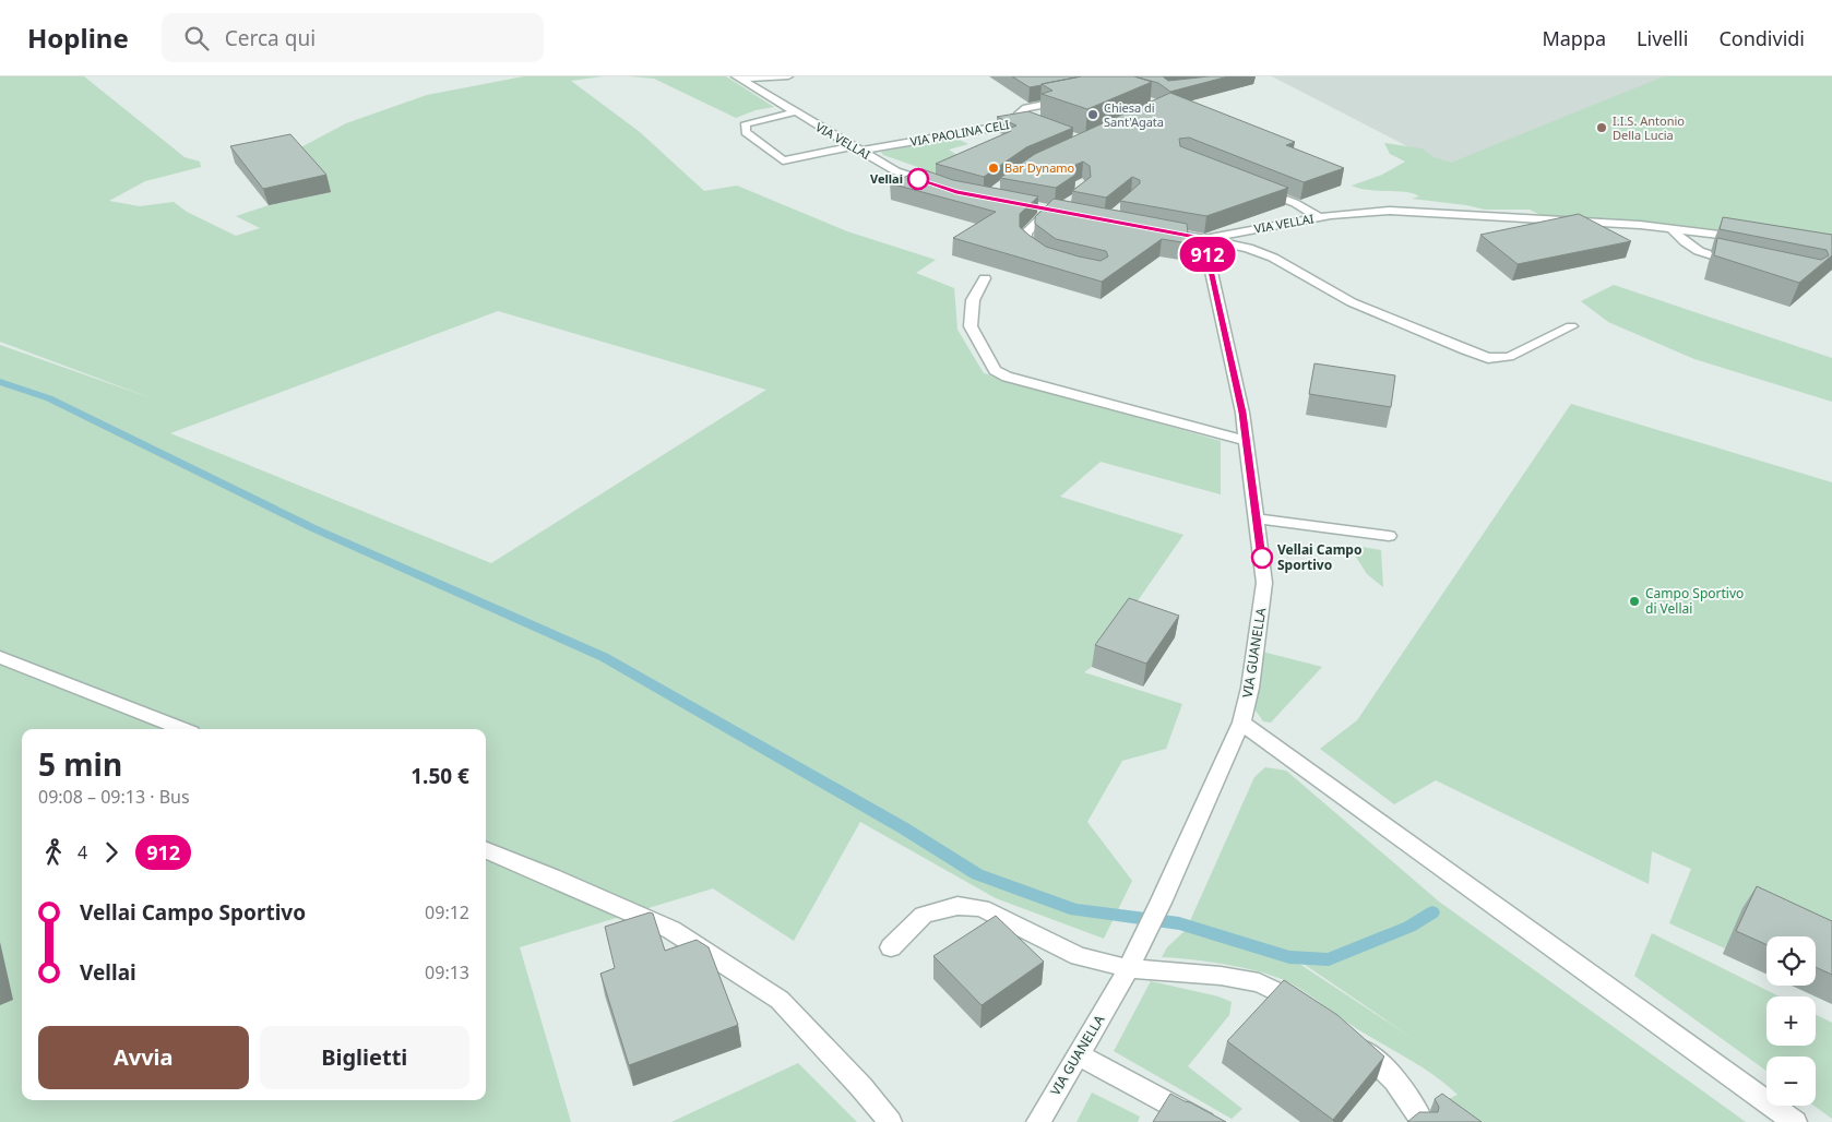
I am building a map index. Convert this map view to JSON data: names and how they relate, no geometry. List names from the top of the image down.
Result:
{
  "streets": {
    "street": ["VIA PAOLINA CELI", "VIA VELLAI", "VIA GUANELLA"]
  },
  "crossings": [
    ["VIA PAOLINA CELI", "VIA VELLAI"],
    ["VIA VELLAI", "VIA GUANELLA"]
  ],
  "places": [
    "Chiesa di Sant'Agata",
    "I.I.S. Antonio Della Lucia",
    "Bar Dynamo",
    "Vellai",
    "Vellai Campo Sportivo",
    "Campo Sportivo di Vellai"
  ],
  "lines": ["bus line 912"],
  "page": {
    "header": "Hopline",
    "search": "Cerca qui",
    "nav": ["Mappa", "Livelli", "Condividi"],
    "on_map": "912",
    "heading": ["5 min", "09:08 – 09:13 · Bus", "1.50 €"],
    "legs": ["4", "912"],
    "list": [
      {
        "name": "Vellai Campo Sportivo",
        "value": "09:12"
      },
      {
        "name": "Vellai",
        "value": "09:13"
      }
    ],
    "map_buttons": ["+", "−"],
    "buttons": ["Avvia", "Biglietti"]
  }
}
